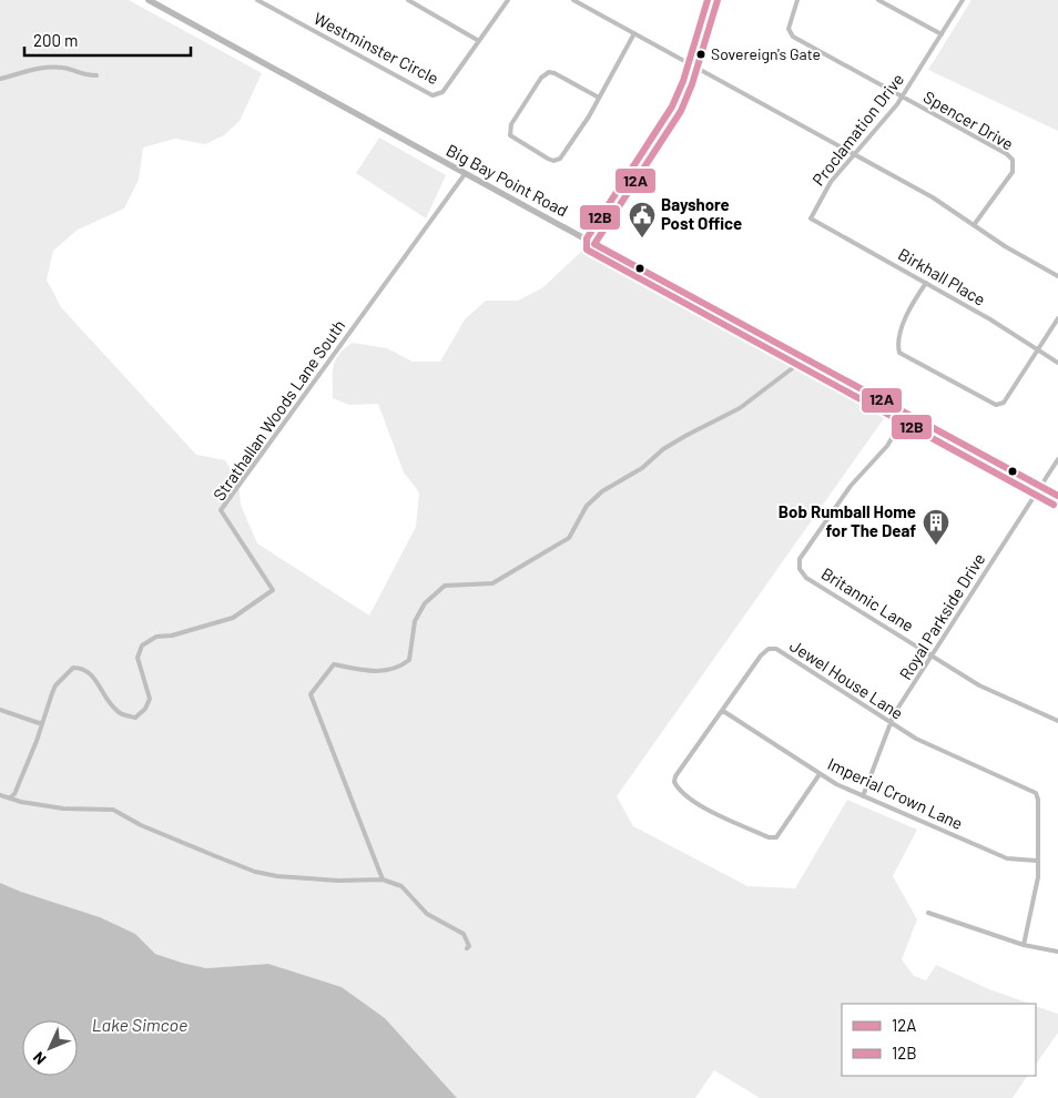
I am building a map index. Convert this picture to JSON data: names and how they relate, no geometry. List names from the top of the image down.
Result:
{
  "streets": {
    "main road": ["Big Bay Point Road"],
    "street": [
      "Westminster Circle",
      "Spencer Drive",
      "Proclamation Drive",
      "Birkhall Place",
      "Strathallan Woods Lane South",
      "Britannic Lane",
      "Royal Parkside Drive",
      "Jewel House Lane",
      "Imperial Crown Lane"
    ]
  },
  "crossings": [
    ["Spencer Drive", "Proclamation Drive"],
    ["Proclamation Drive", "Birkhall Place"],
    ["Big Bay Point Road", "Strathallan Woods Lane South"],
    ["Big Bay Point Road", "Britannic Lane"],
    ["Big Bay Point Road", "Royal Parkside Drive"],
    ["Britannic Lane", "Royal Parkside Drive"],
    ["Royal Parkside Drive", "Jewel House Lane"],
    ["Royal Parkside Drive", "Imperial Crown Lane"],
    ["Jewel House Lane", "Imperial Crown Lane"]
  ],
  "water": ["Lake Simcoe"],
  "places": {
    "other": ["Sovereign's Gate"],
    "public building": ["Bayshore Post Office"],
    "building": ["Bob Rumball Home for The Deaf"]
  },
  "lines": ["transit line 12A", "transit line 12B"],
  "legend": ["12A", "12B"],
  "scale_bar": "200 m",
  "north": "bottom left"
}
